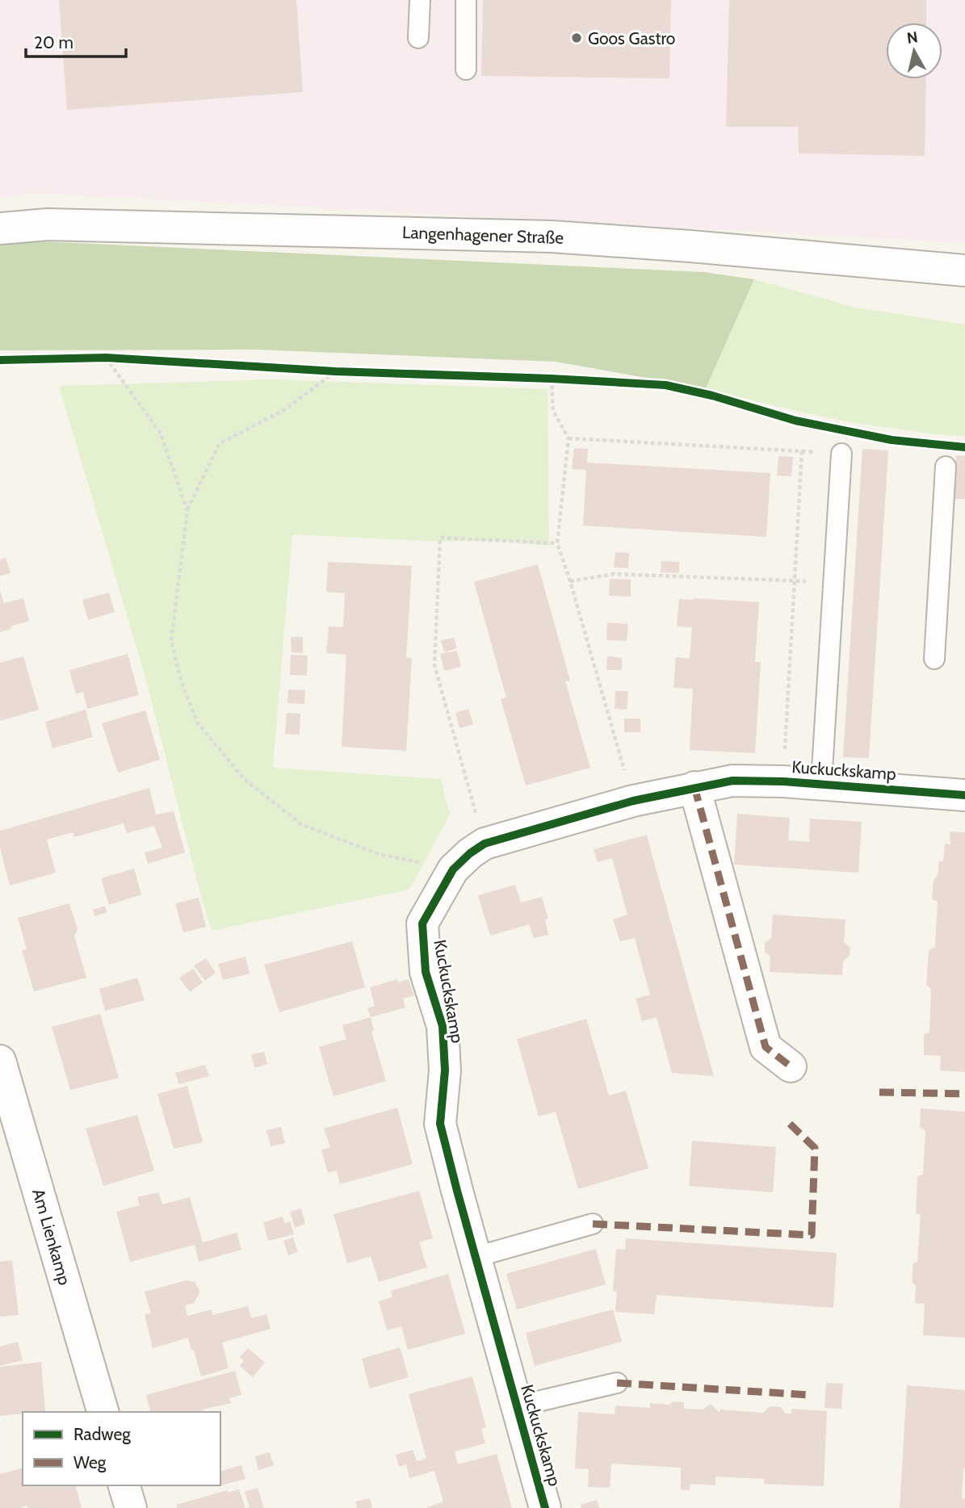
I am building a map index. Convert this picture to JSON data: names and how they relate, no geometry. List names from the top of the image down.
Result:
{
  "streets": {
    "street": ["Langenhagener Straße", "Kuckuckskamp", "Am Lienkamp"]
  },
  "places": ["Goos Gastro"],
  "legend": ["Radweg", "Weg"],
  "scale_bar": "20 m",
  "north": "top"
}
